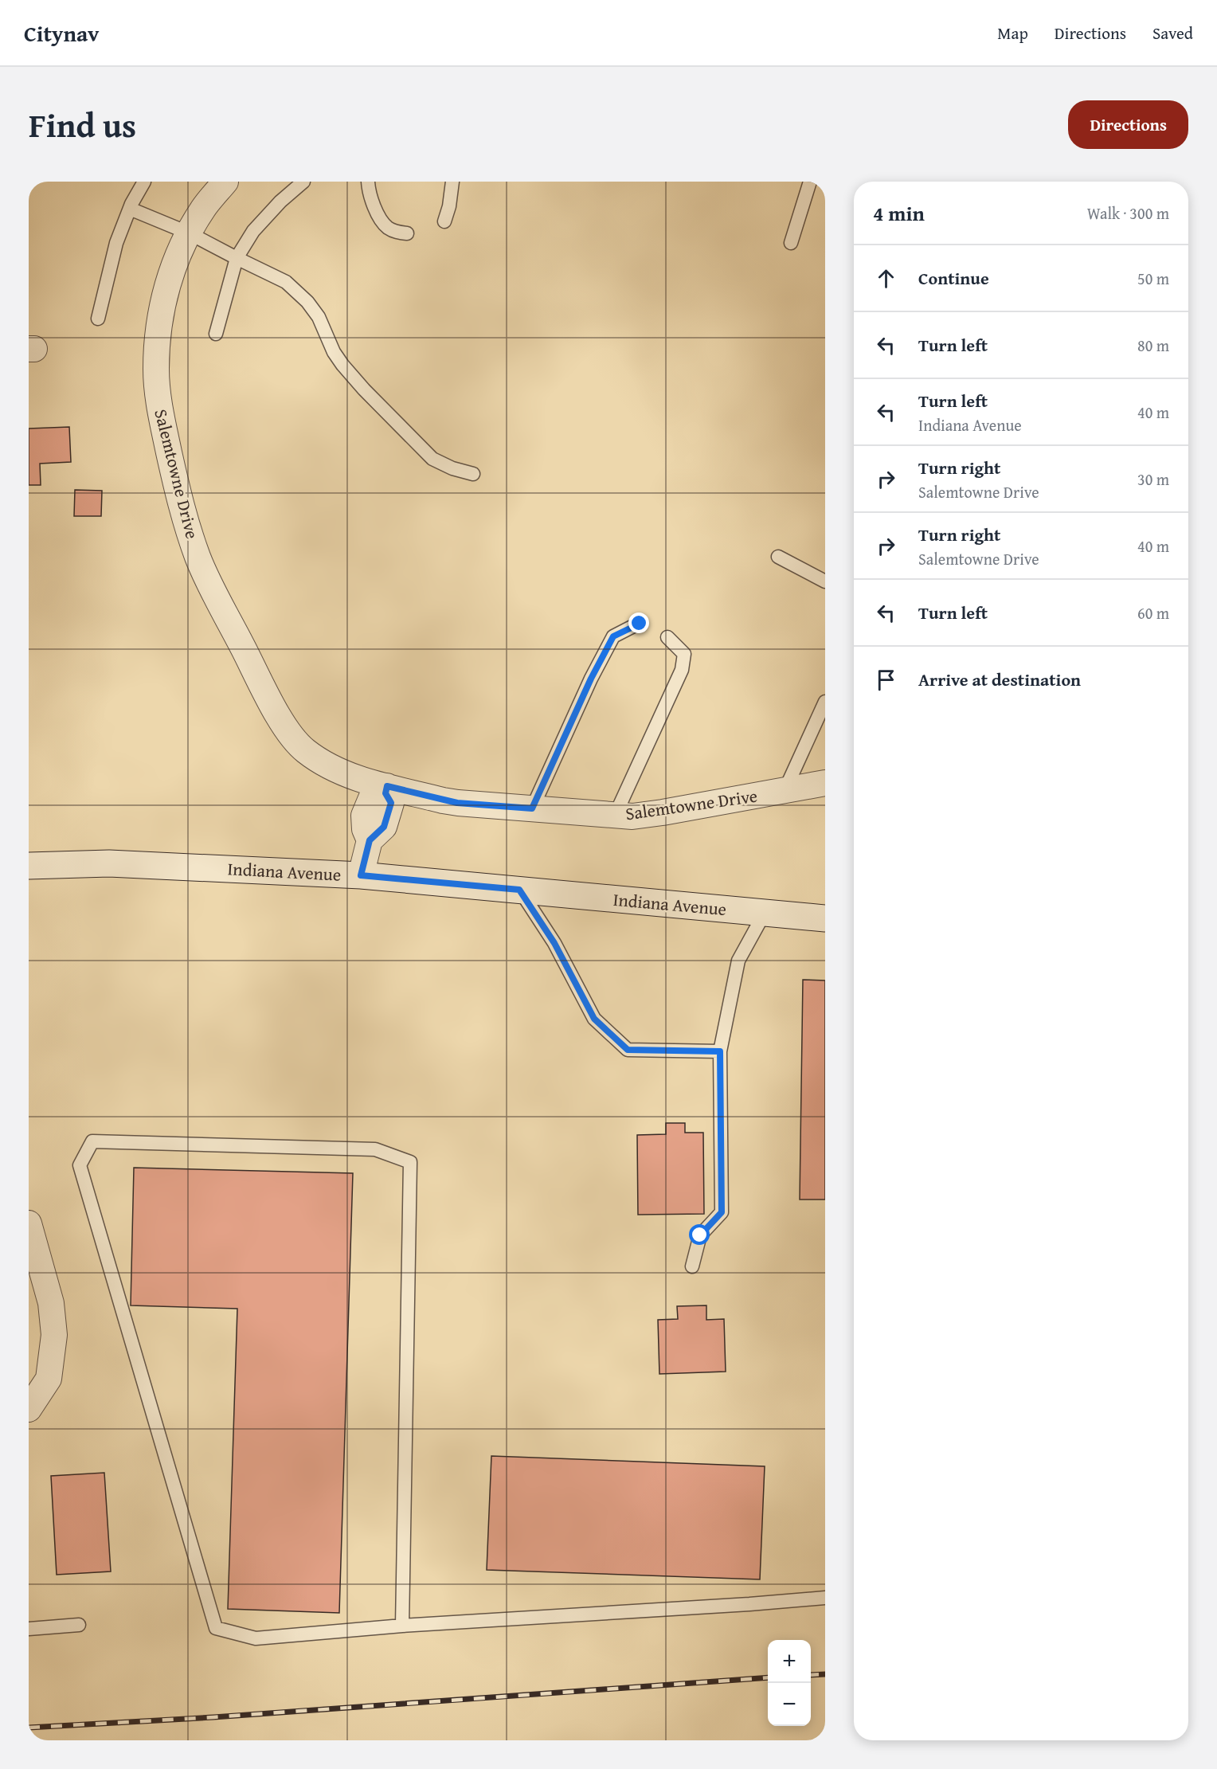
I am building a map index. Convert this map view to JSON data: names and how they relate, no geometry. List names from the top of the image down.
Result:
{
  "streets": {
    "main road": ["Indiana Avenue"],
    "street": ["Salemtowne Drive"]
  },
  "page": {
    "header": "Citynav",
    "nav": ["Map", "Directions", "Saved"],
    "title": "Find us",
    "buttons": "Directions",
    "heading": ["4 min", "Walk · 300 m"],
    "list": [
      ["Continue", "50 m"],
      ["Turn left", "80 m"],
      ["Turn left", "Indiana Avenue", "40 m"],
      ["Turn right", "Salemtowne Drive", "30 m"],
      ["Turn right", "Salemtowne Drive", "40 m"],
      ["Turn left", "60 m"],
      "Arrive at destination"
    ],
    "map_buttons": ["+", "−"]
  }
}
